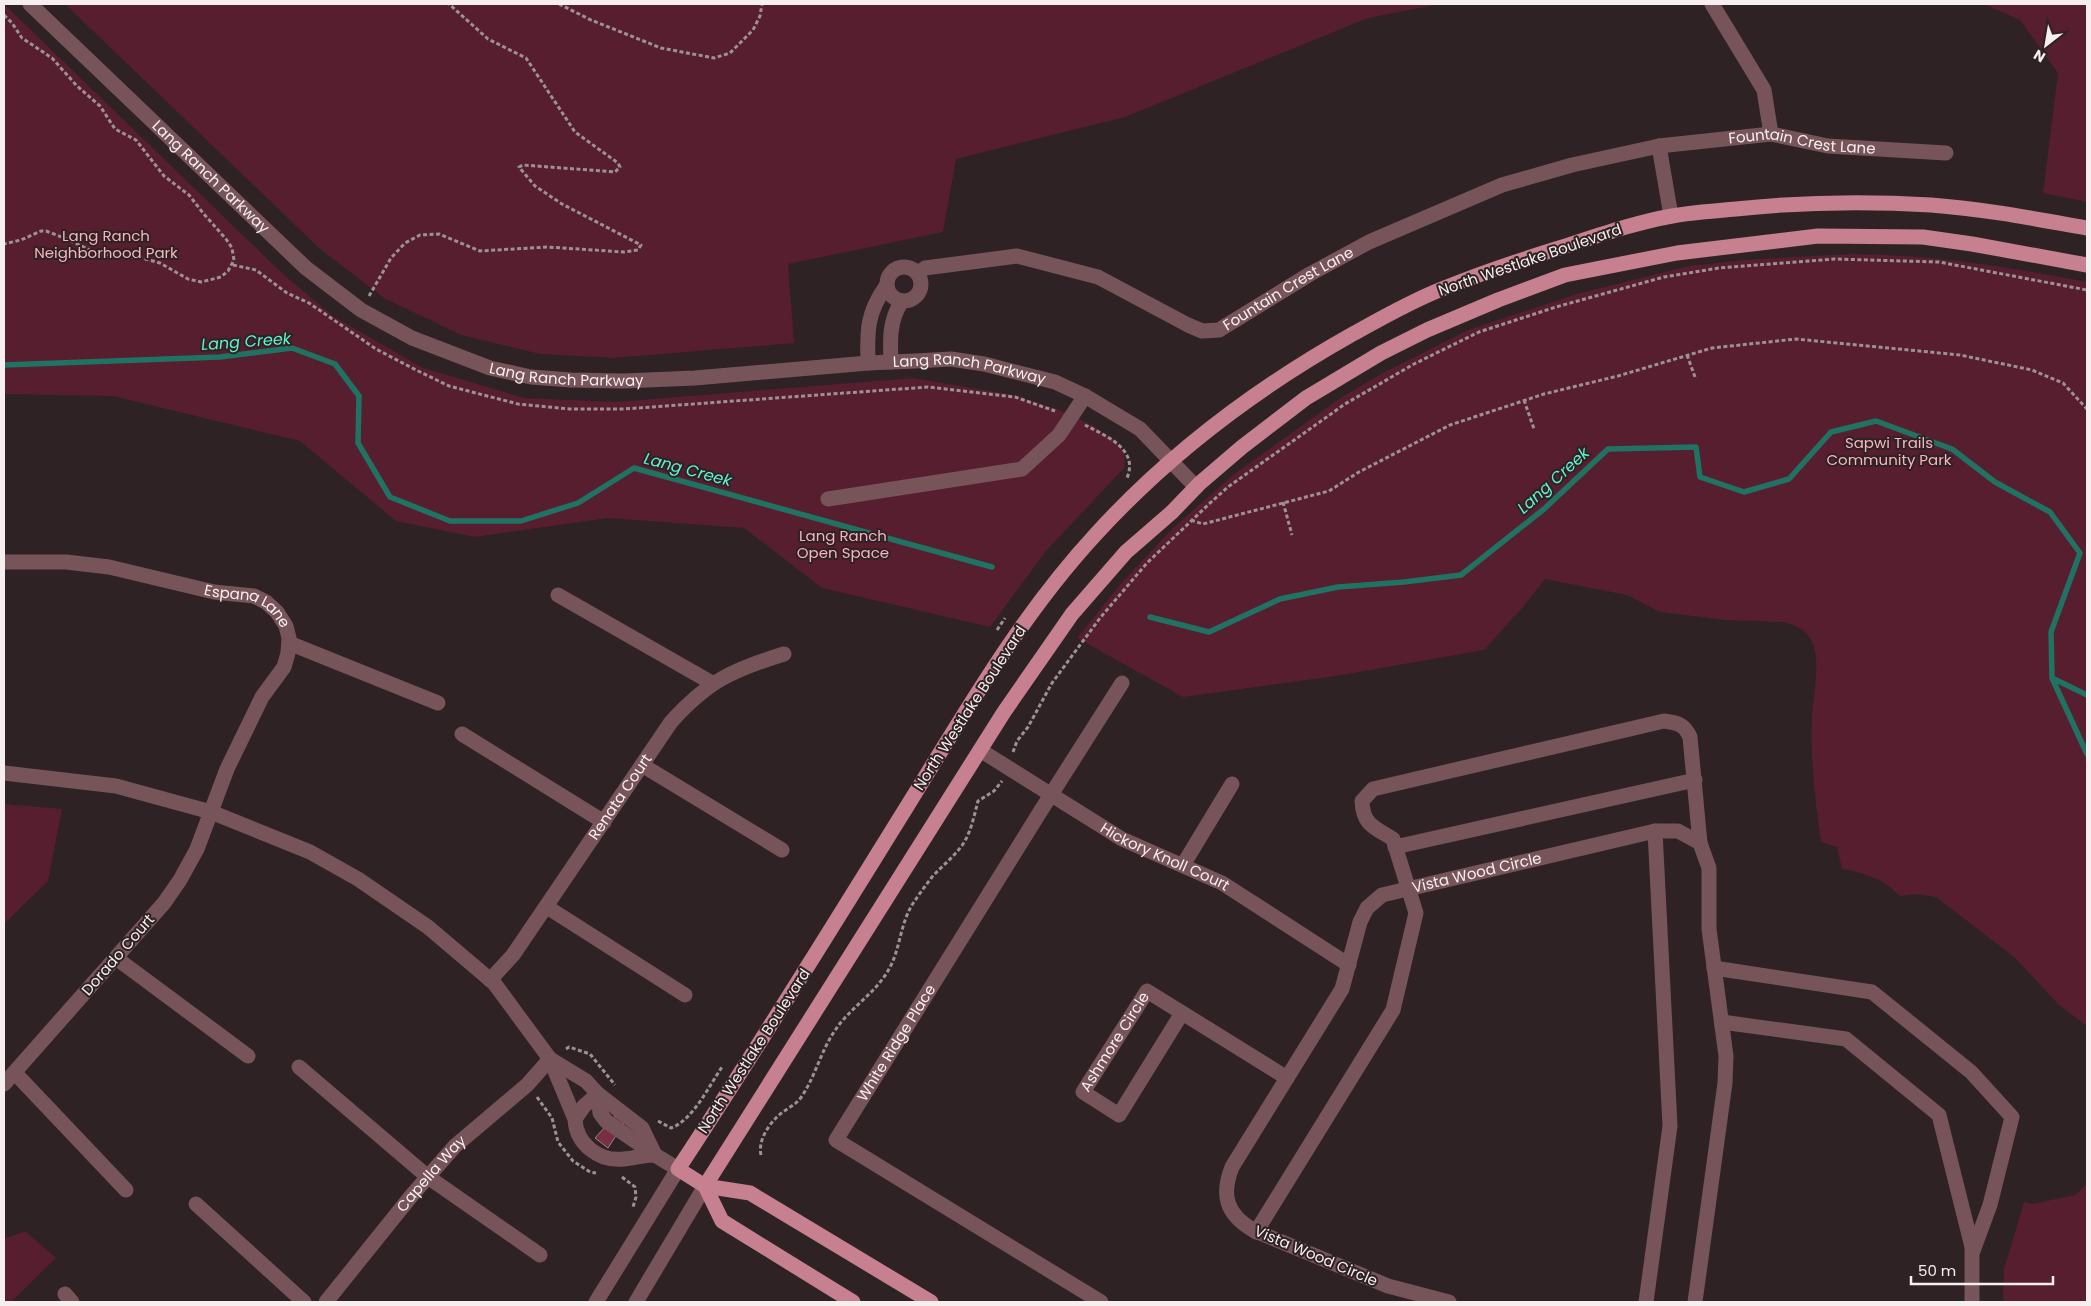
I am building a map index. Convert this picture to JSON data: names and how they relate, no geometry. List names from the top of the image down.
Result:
{
  "streets": {
    "main road": ["North Westlake Boulevard"],
    "street": [
      "Fountain Crest Lane",
      "Lang Ranch Parkway",
      "Espana Lane",
      "Renata Court",
      "Hickory Knoll Court",
      "Vista Wood Circle",
      "Dorado Court",
      "White Ridge Place",
      "Ashmore Circle",
      "Capella Way"
    ]
  },
  "crossings": [
    ["Fountain Crest Lane", "Lang Ranch Parkway"],
    ["Lang Ranch Parkway", "North Westlake Boulevard"],
    ["North Westlake Boulevard", "Hickory Knoll Court"],
    ["Espana Lane", "Dorado Court"],
    ["Hickory Knoll Court", "Vista Wood Circle"],
    ["Hickory Knoll Court", "White Ridge Place"],
    ["Vista Wood Circle", "Ashmore Circle"]
  ],
  "water": ["Lang Creek"],
  "parks": ["Lang Ranch Neighborhood Park", "Sapwi Trails Community Park", "Lang Ranch Open Space"],
  "scale_bar": "50 m",
  "north": "bottom left"
}
